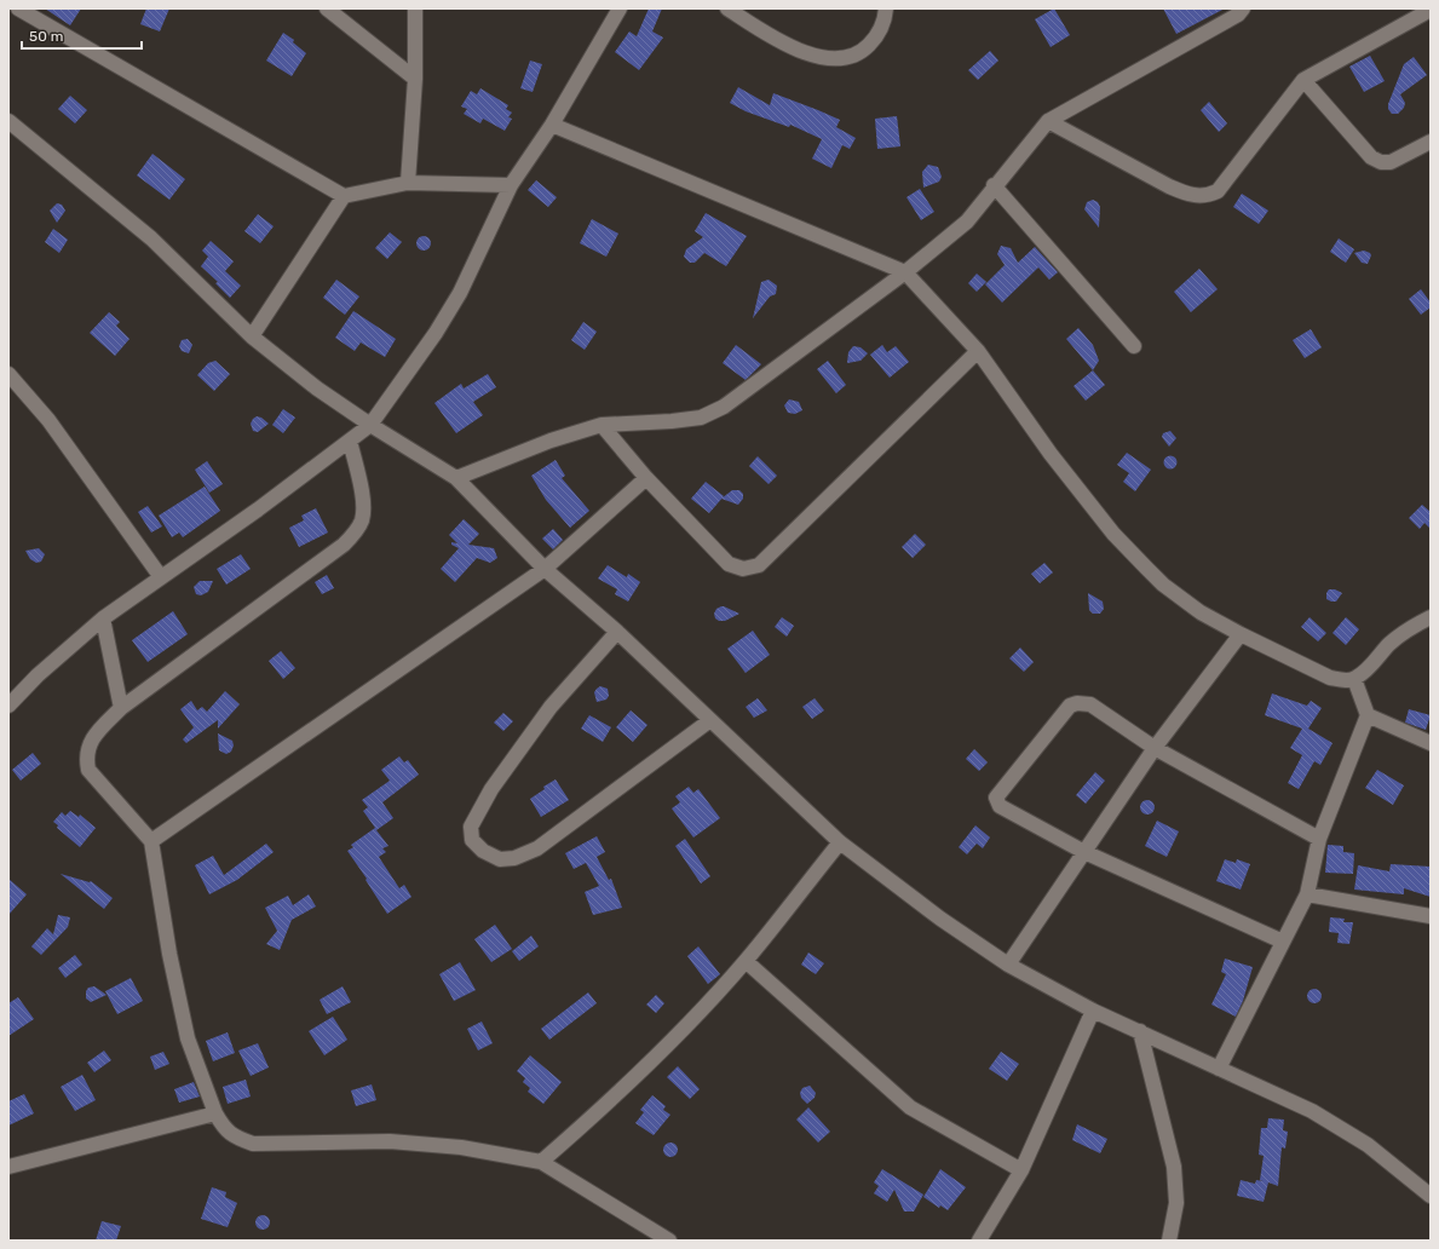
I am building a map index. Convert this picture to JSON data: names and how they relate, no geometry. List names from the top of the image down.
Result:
{
  "scale_bar": "50 m"
}
